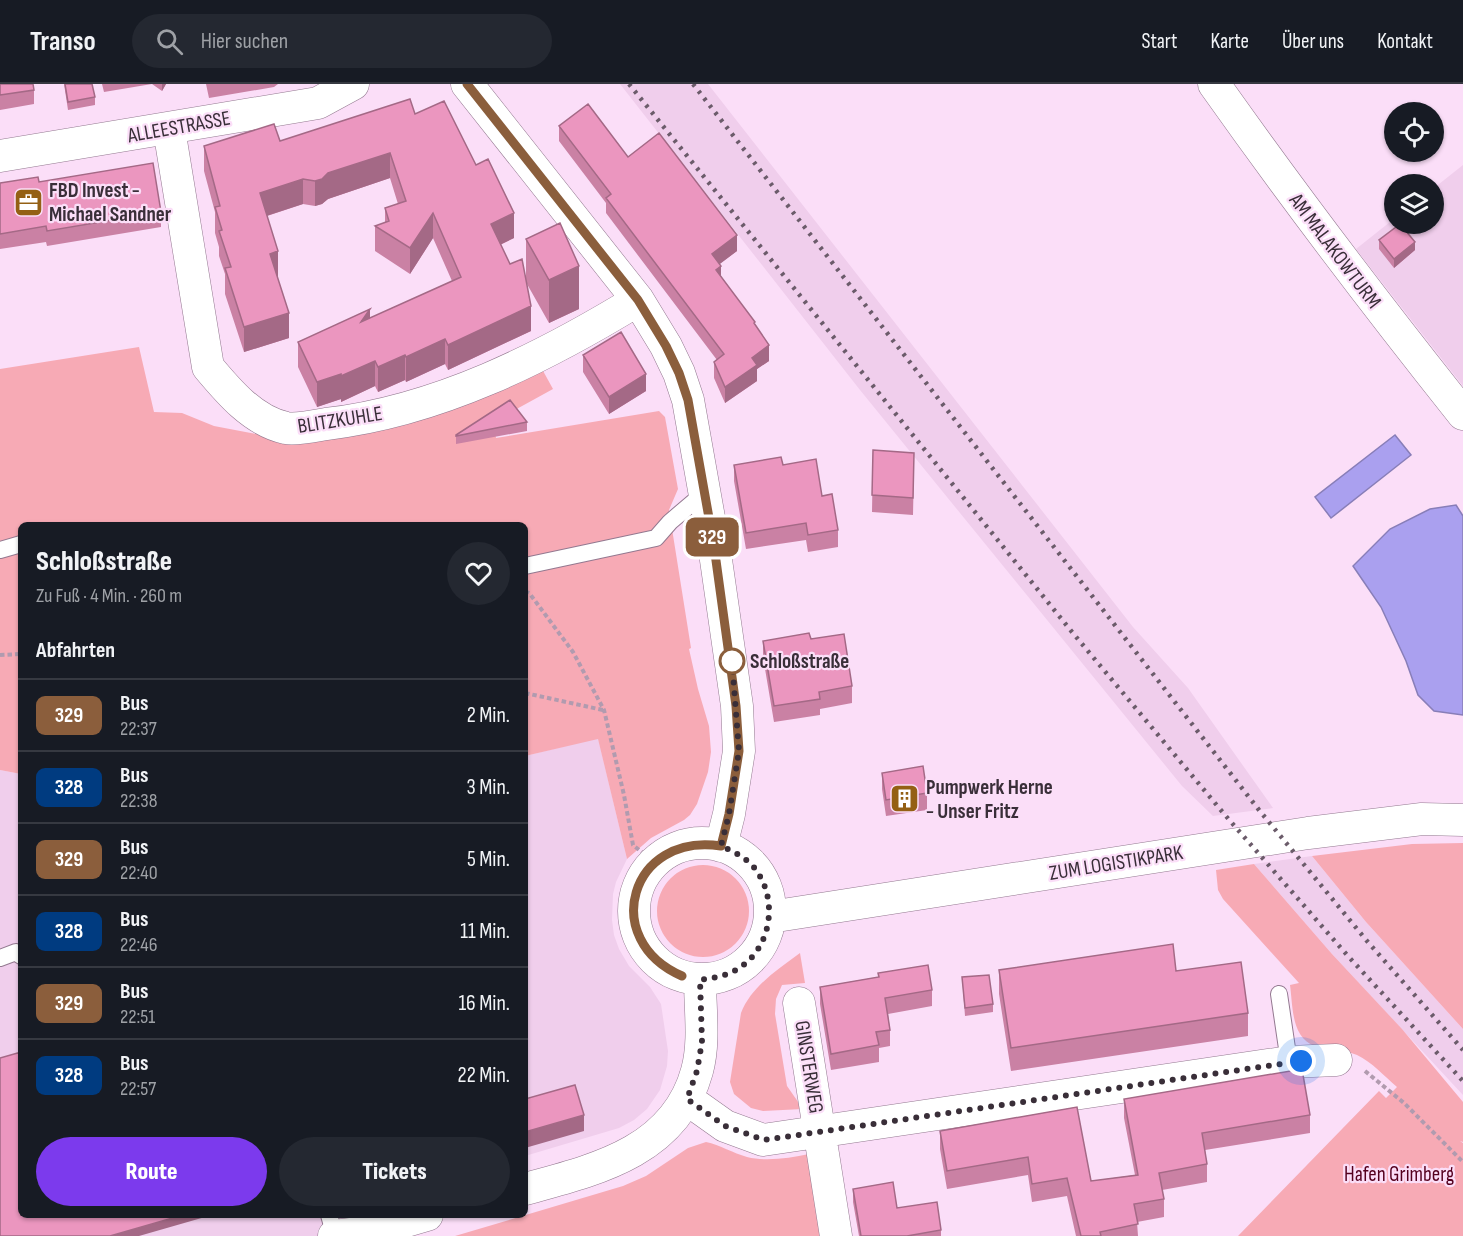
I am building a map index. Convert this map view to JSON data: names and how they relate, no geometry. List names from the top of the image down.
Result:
{
  "streets": {
    "street": [
      "ALLEESTRASSE",
      "AM MALAKOWTURM",
      "BLITZKUHLE",
      "ZUM LOGISTIKPARK",
      "GINSTERWEG"
    ]
  },
  "crossings": [
    ["ALLEESTRASSE", "BLITZKUHLE"]
  ],
  "parks": ["Hafen Grimberg"],
  "places": {
    "office": ["FBD Invest - Michael Sandner"],
    "other": ["Schloßstraße"],
    "building": ["Pumpwerk Herne - Unser Fritz"]
  },
  "lines": ["bus line 329"],
  "page": {
    "header": "Transo",
    "search": "Hier suchen",
    "nav": [
      "Start",
      "Karte",
      "Über uns",
      "Kontakt"
    ],
    "on_map": "329",
    "heading": [
      ["Schloßstraße", "Zu Fuß · 4 Min. · 260 m"],
      "Abfahrten"
    ],
    "list": [
      {
        "mark": "329",
        "name": "Bus",
        "note": "22:37",
        "value": "2 Min."
      },
      {
        "mark": "328",
        "name": "Bus",
        "note": "22:38",
        "value": "3 Min."
      },
      {
        "mark": "329",
        "name": "Bus",
        "note": "22:40",
        "value": "5 Min."
      },
      {
        "mark": "328",
        "name": "Bus",
        "note": "22:46",
        "value": "11 Min."
      },
      {
        "mark": "329",
        "name": "Bus",
        "note": "22:51",
        "value": "16 Min."
      },
      {
        "mark": "328",
        "name": "Bus",
        "note": "22:57",
        "value": "22 Min."
      }
    ],
    "buttons": ["Route", "Tickets"]
  }
}
